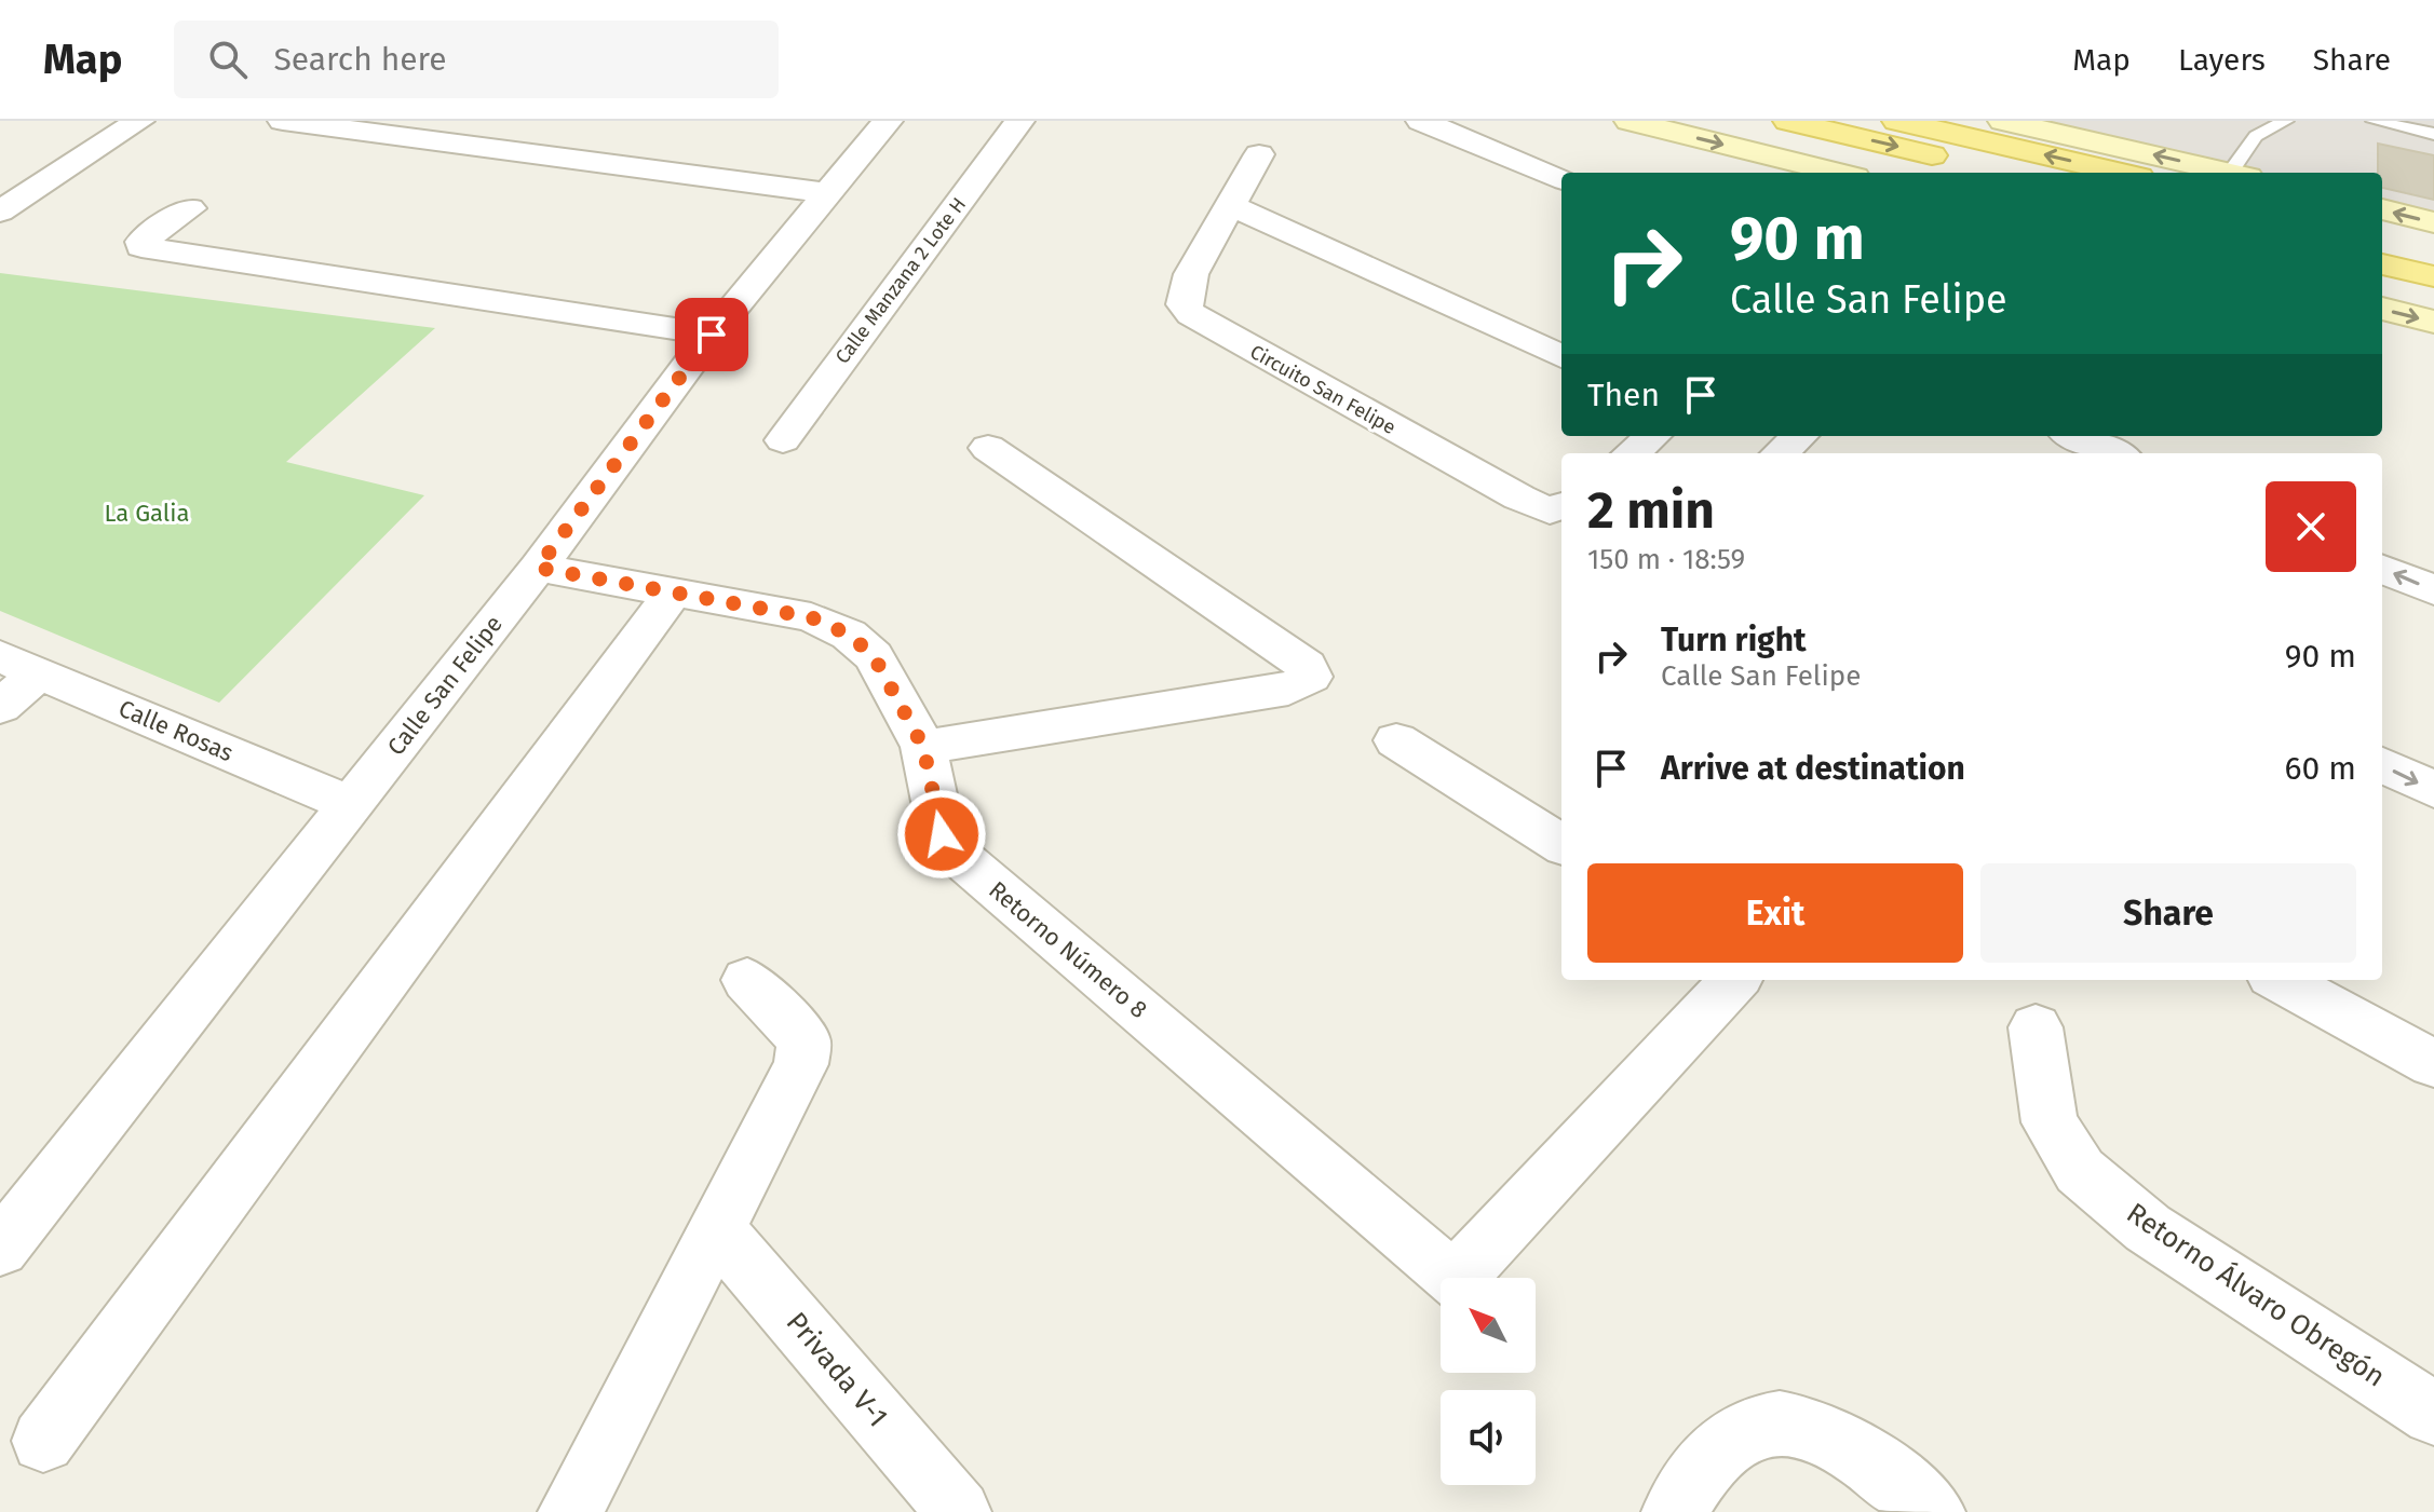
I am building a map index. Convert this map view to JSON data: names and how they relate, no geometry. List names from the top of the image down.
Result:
{
  "streets": {
    "street": [
      "Calle Manzana 2 Lote H",
      "Circuito San Felipe",
      "Calle San Felipe",
      "Calle Rosas",
      "Retorno Número 8",
      "Retorno Álvaro Obregón",
      "Privada V-1"
    ]
  },
  "crossings": [
    ["Calle San Felipe", "Calle Rosas"],
    ["Calle San Felipe", "Retorno Número 8"]
  ],
  "parks": ["La Galia"],
  "north": "top left",
  "page": {
    "header": "Map",
    "search": "Search here",
    "nav": ["Map", "Layers", "Share"],
    "turn": ["90 m", "Calle San Felipe"],
    "then": "Then",
    "heading": ["2 min", "150 m · 18:59"],
    "list": [
      {
        "name": "Turn right",
        "note": "Calle San Felipe",
        "value": "90 m"
      },
      {
        "name": "Arrive at destination",
        "value": "60 m"
      }
    ],
    "buttons": ["Exit", "Share"]
  }
}
